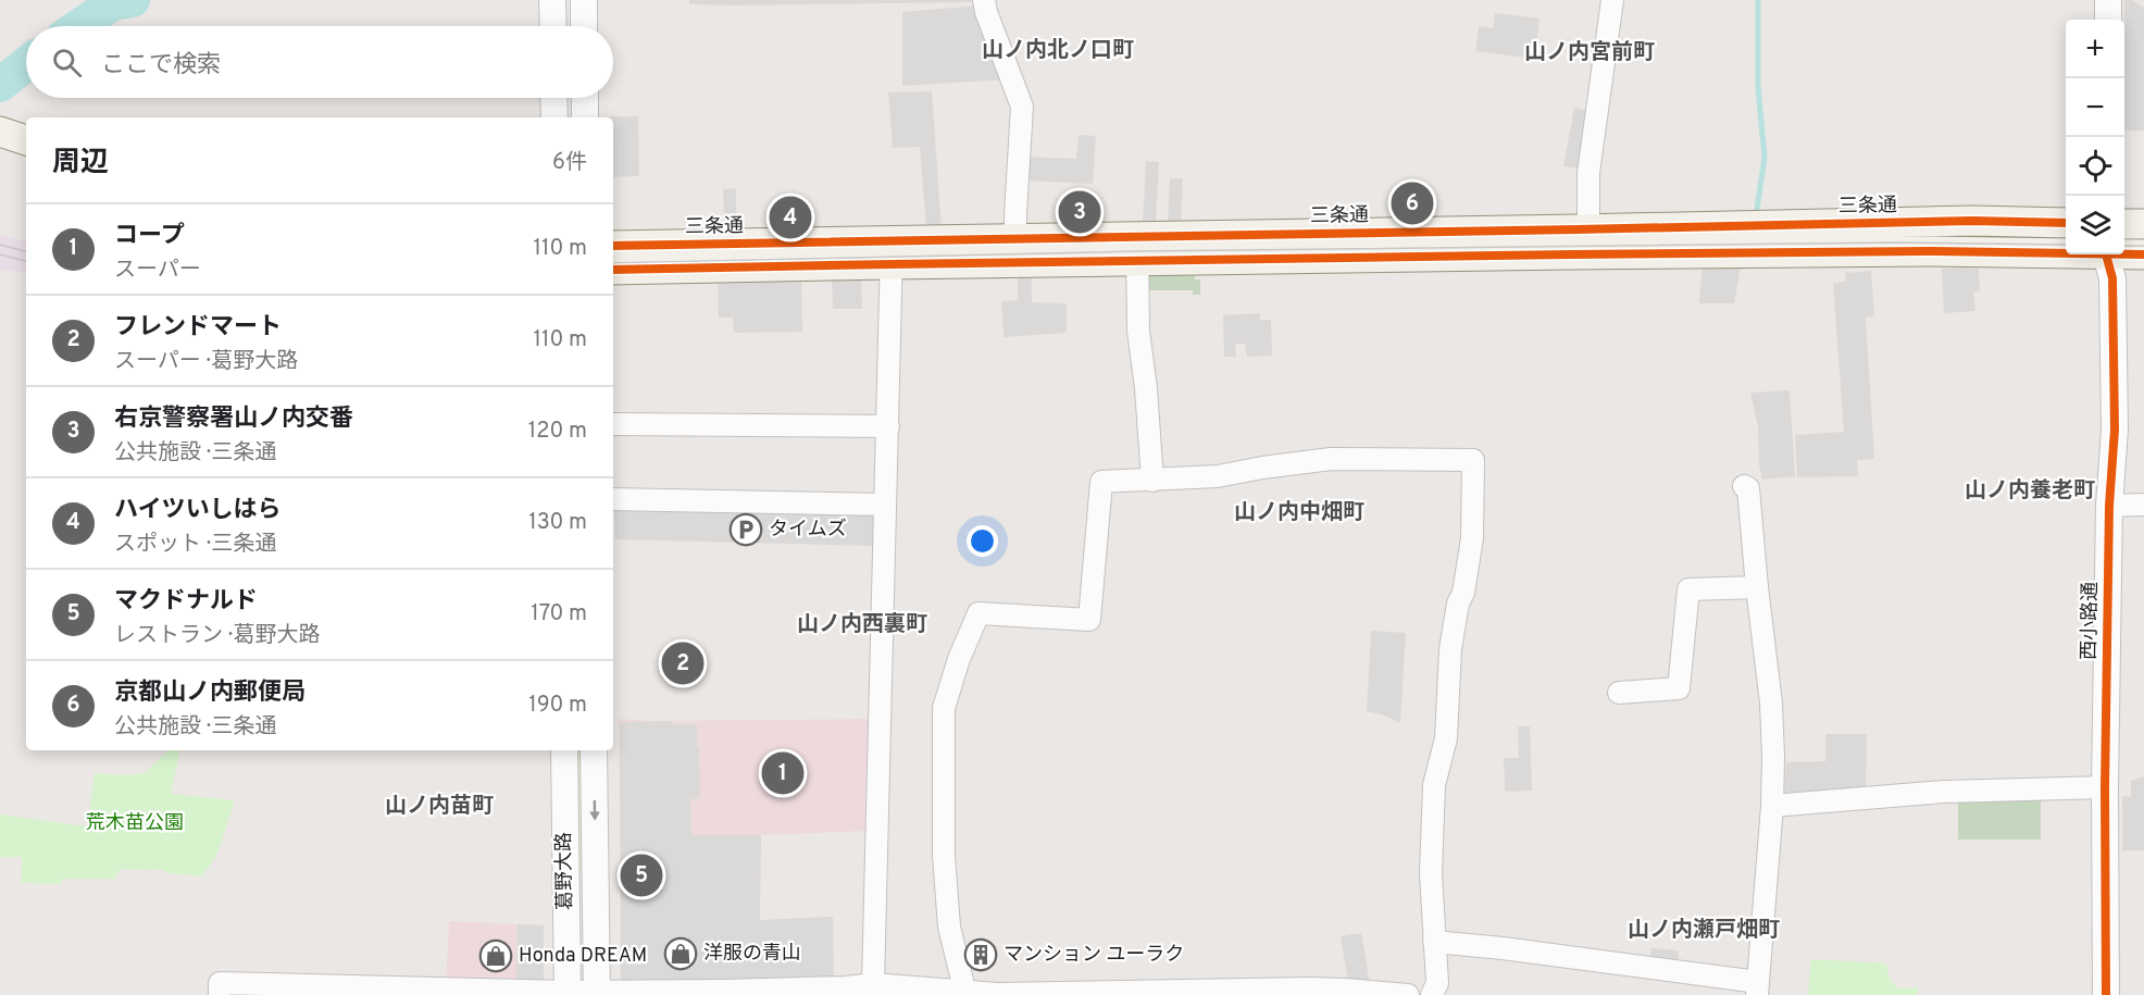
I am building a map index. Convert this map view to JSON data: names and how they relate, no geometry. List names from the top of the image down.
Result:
{
  "streets": {
    "main road": ["三条通"],
    "street": ["西小路通", "葛野大路"]
  },
  "districts": [
    "山ノ内北ノ口町",
    "山ノ内宮前町",
    "山ノ内養老町",
    "山ノ内中畑町",
    "山ノ内西裏町",
    "山ノ内苗町",
    "山ノ内瀬戸畑町"
  ],
  "parks": ["荒木苗公園"],
  "places": {
    "parking": ["タイムズ"],
    "shop": ["洋服の青山", "Honda DREAM"],
    "building": ["マンション ユーラク"]
  },
  "page": {
    "map_buttons": ["+", "−"],
    "search": "ここで検索",
    "heading": ["周辺", "6件"],
    "pins": [
      "6",
      "3",
      "4",
      "2",
      "1",
      "5"
    ],
    "list": [
      {
        "mark": "1",
        "name": "コープ",
        "note": "スーパー",
        "value": "110 m"
      },
      {
        "mark": "2",
        "name": "フレンドマート",
        "note": "スーパー · 葛野大路",
        "value": "110 m"
      },
      {
        "mark": "3",
        "name": "右京警察署山ノ内交番",
        "note": "公共施設 · 三条通",
        "value": "120 m"
      },
      {
        "mark": "4",
        "name": "ハイツいしはら",
        "note": "スポット · 三条通",
        "value": "130 m"
      },
      {
        "mark": "5",
        "name": "マクドナルド",
        "note": "レストラン · 葛野大路",
        "value": "170 m"
      },
      {
        "mark": "6",
        "name": "京都山ノ内郵便局",
        "note": "公共施設 · 三条通",
        "value": "190 m"
      }
    ]
  }
}
